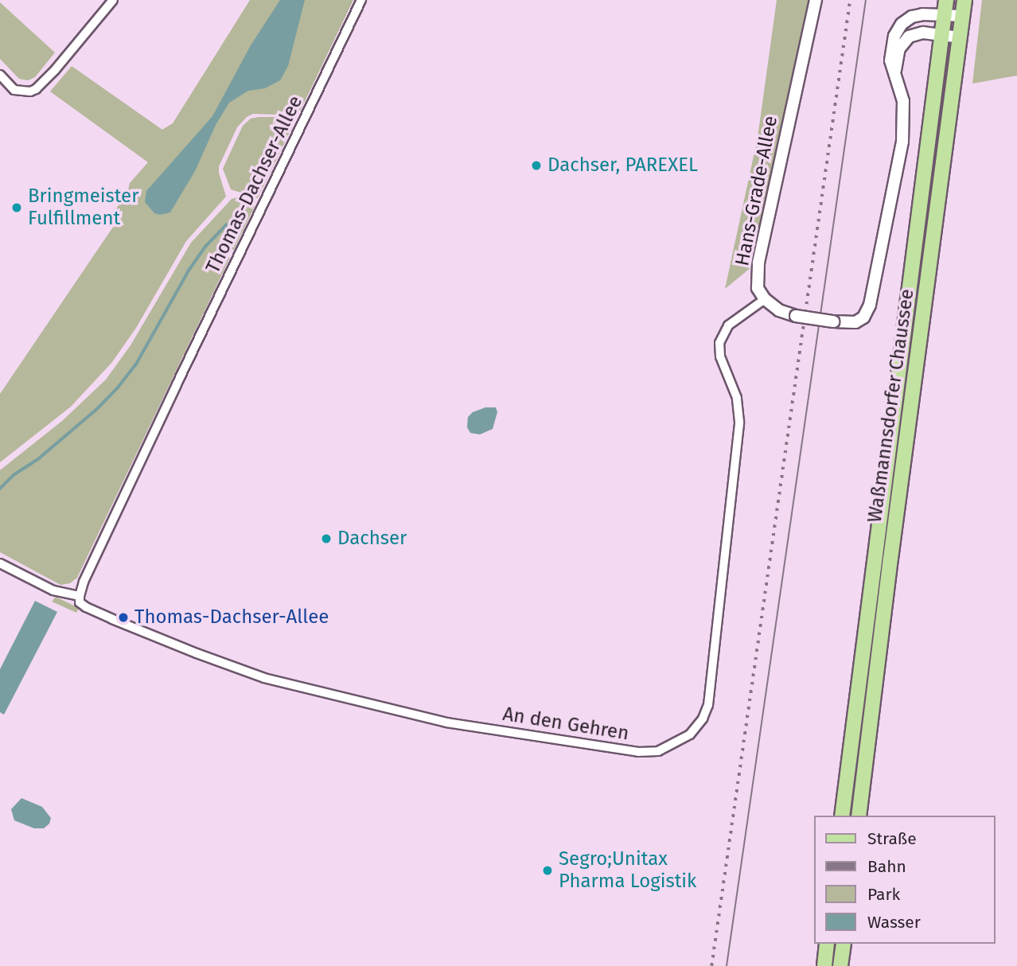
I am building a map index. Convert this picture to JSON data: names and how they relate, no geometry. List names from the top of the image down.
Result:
{
  "streets": {
    "main road": ["Waßmannsdorfer Chaussee"],
    "street": ["Thomas-Dachser-Allee", "Hans-Grade-Allee", "An den Gehren"]
  },
  "crossings": [
    ["Thomas-Dachser-Allee", "An den Gehren"],
    ["Hans-Grade-Allee", "An den Gehren"]
  ],
  "places": [
    "Dachser, PAREXEL",
    "Bringmeister Fulfillment",
    "Dachser",
    "Thomas-Dachser-Allee",
    "Segro;Unitax Pharma Logistik"
  ],
  "legend": [
    "Straße",
    "Bahn",
    "Park",
    "Wasser"
  ]
}
